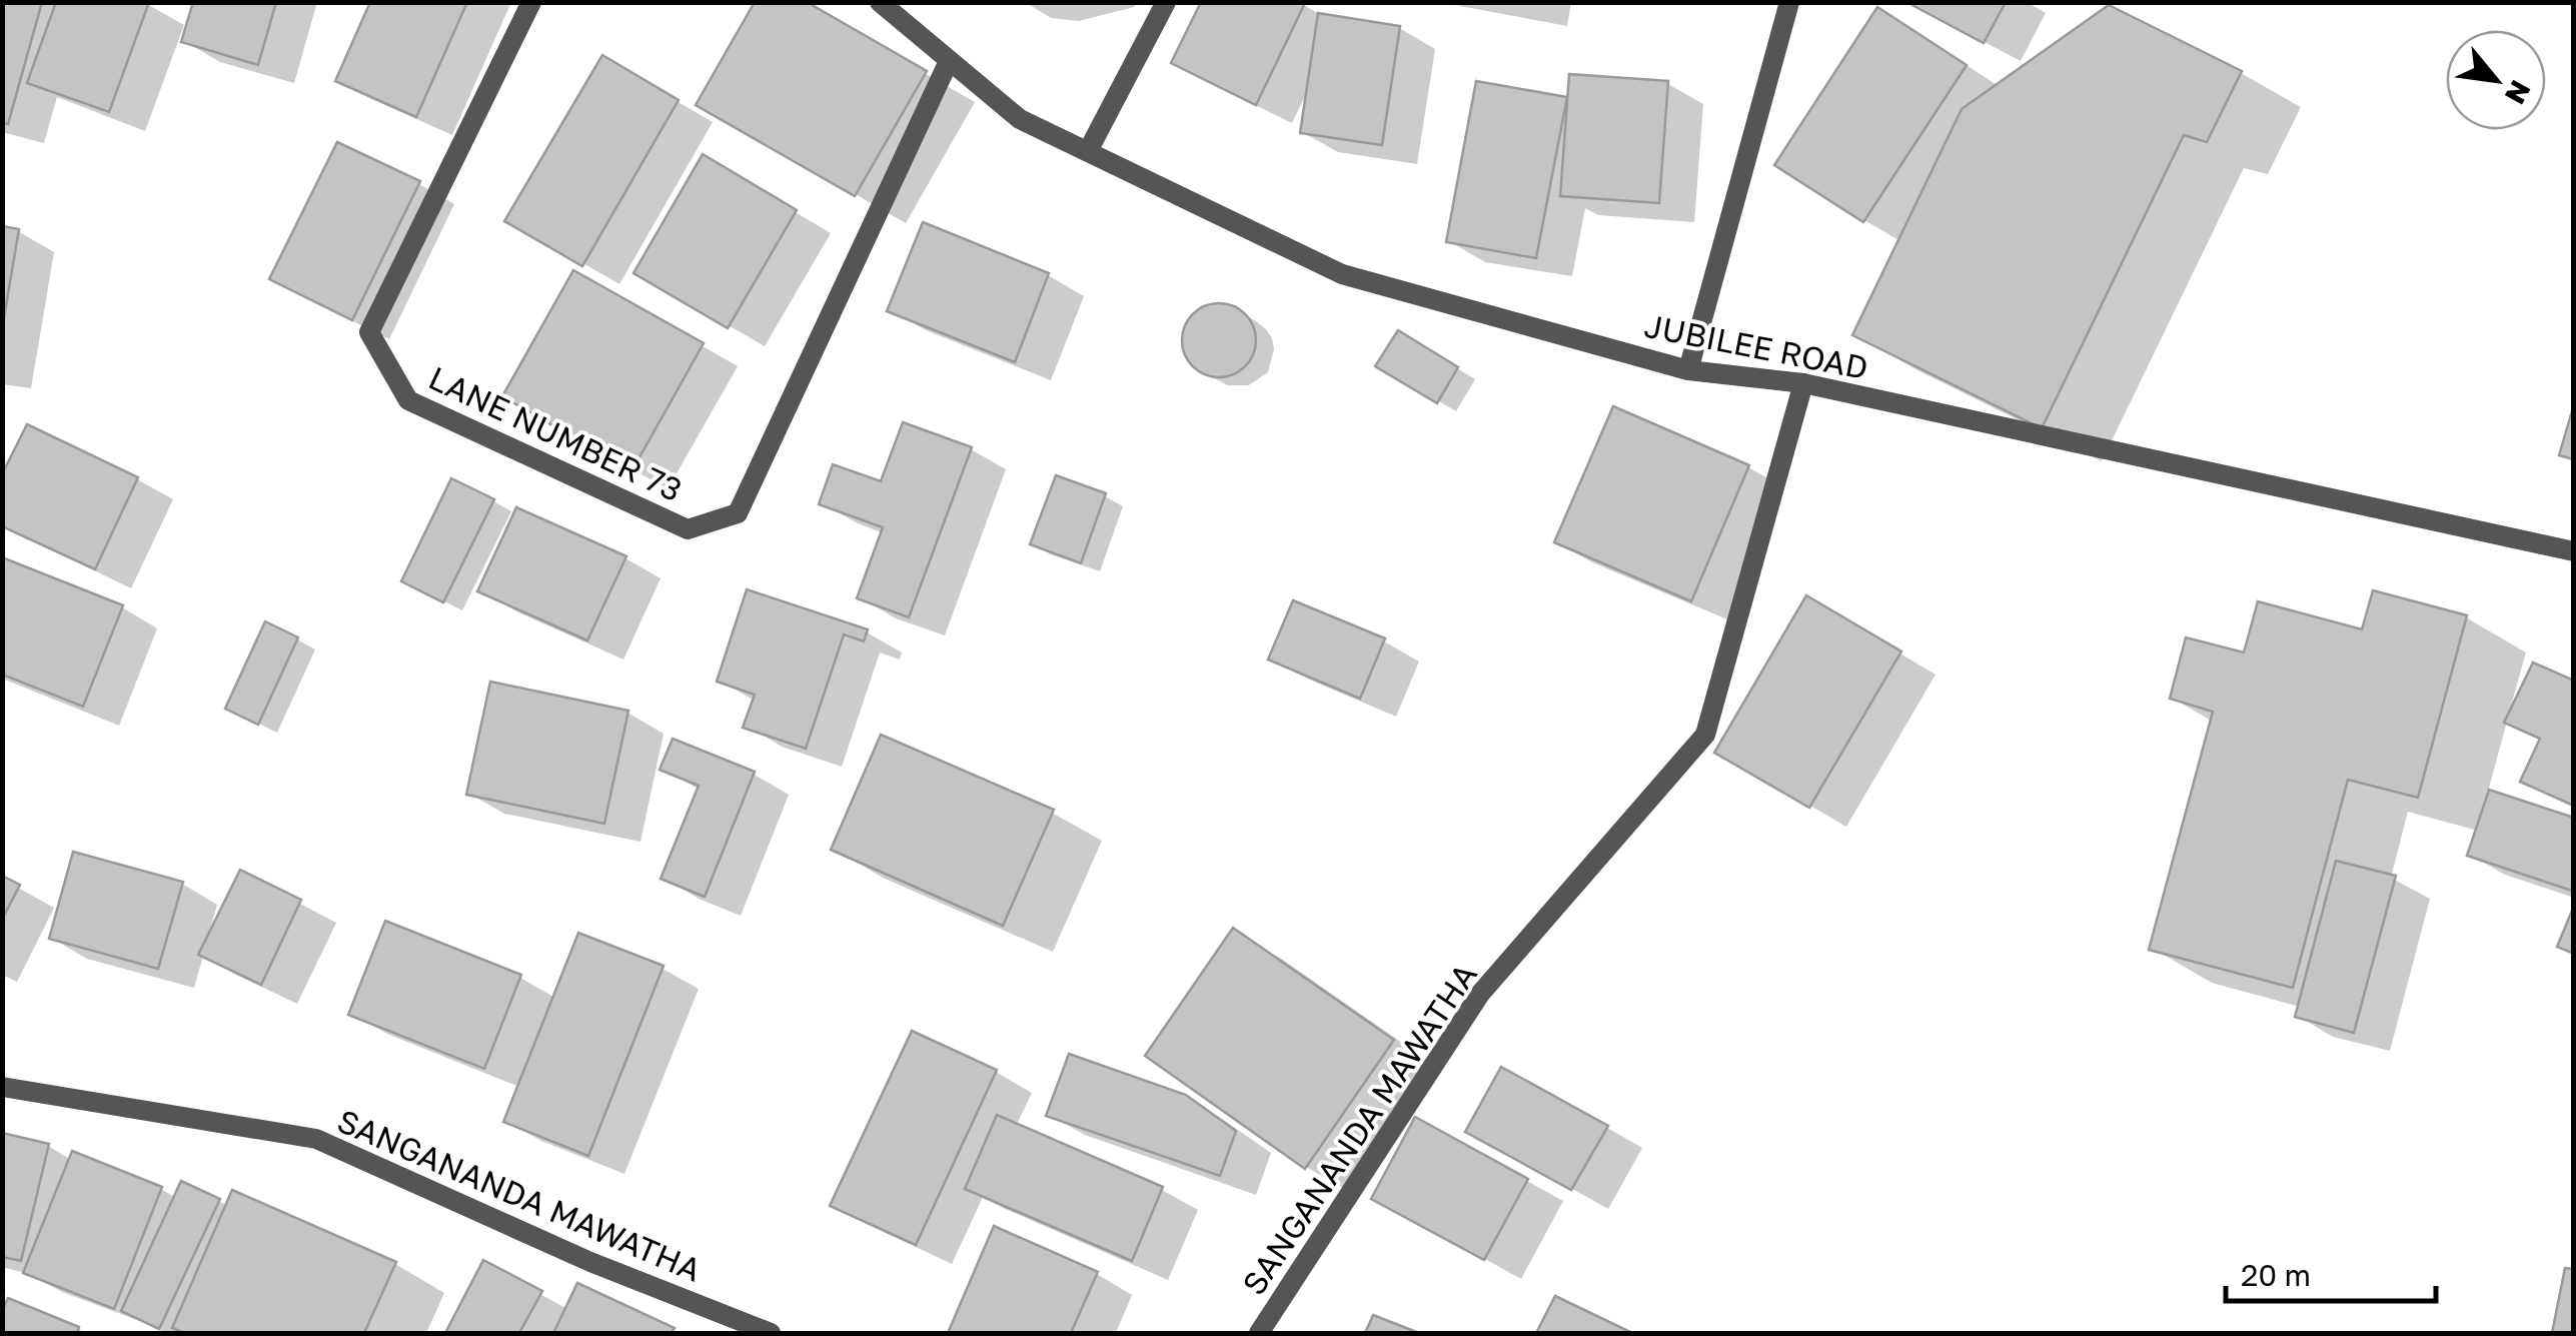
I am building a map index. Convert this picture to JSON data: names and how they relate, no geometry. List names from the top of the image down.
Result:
{
  "streets": {
    "street": ["JUBILEE ROAD", "LANE NUMBER 73", "SANGANANDA MAWATHA"]
  },
  "crossings": [
    ["JUBILEE ROAD", "LANE NUMBER 73"],
    ["JUBILEE ROAD", "SANGANANDA MAWATHA"]
  ],
  "scale_bar": "20 m",
  "north": "bottom right"
}
